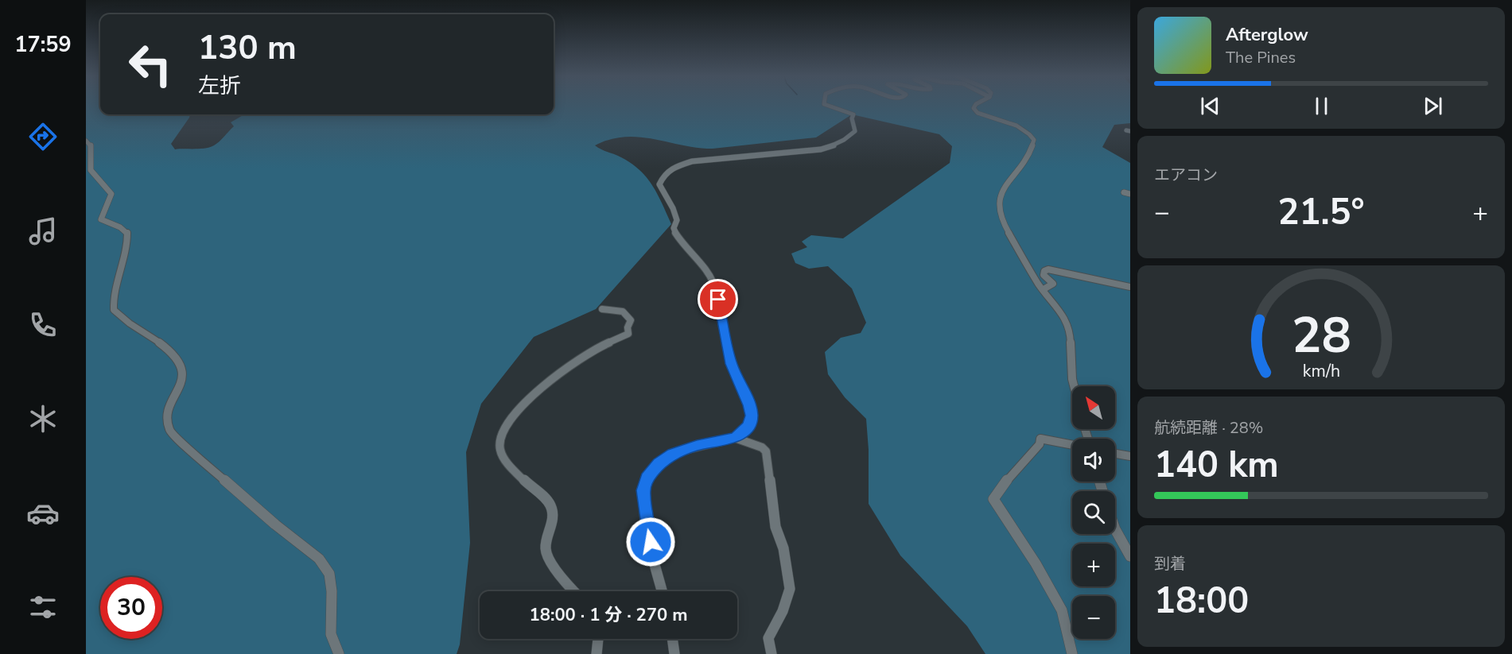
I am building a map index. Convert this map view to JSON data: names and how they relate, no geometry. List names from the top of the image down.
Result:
{
  "north": "top left",
  "page": {
    "tabs": "17:59",
    "turn": ["130 m", "左折"],
    "song": ["Afterglow", "The Pines"],
    "tile": [
      "エアコン",
      ["航続距離 · 28%", "140 km"],
      ["到着", "18:00"]
    ],
    "heat": ["−", "21.5°", "+"],
    "map_buttons": ["+", "−"],
    "limit": "30",
    "trip": "18:00 · 1 分 · 270 m",
    "gauge": ["28", "km/h"]
  }
}
